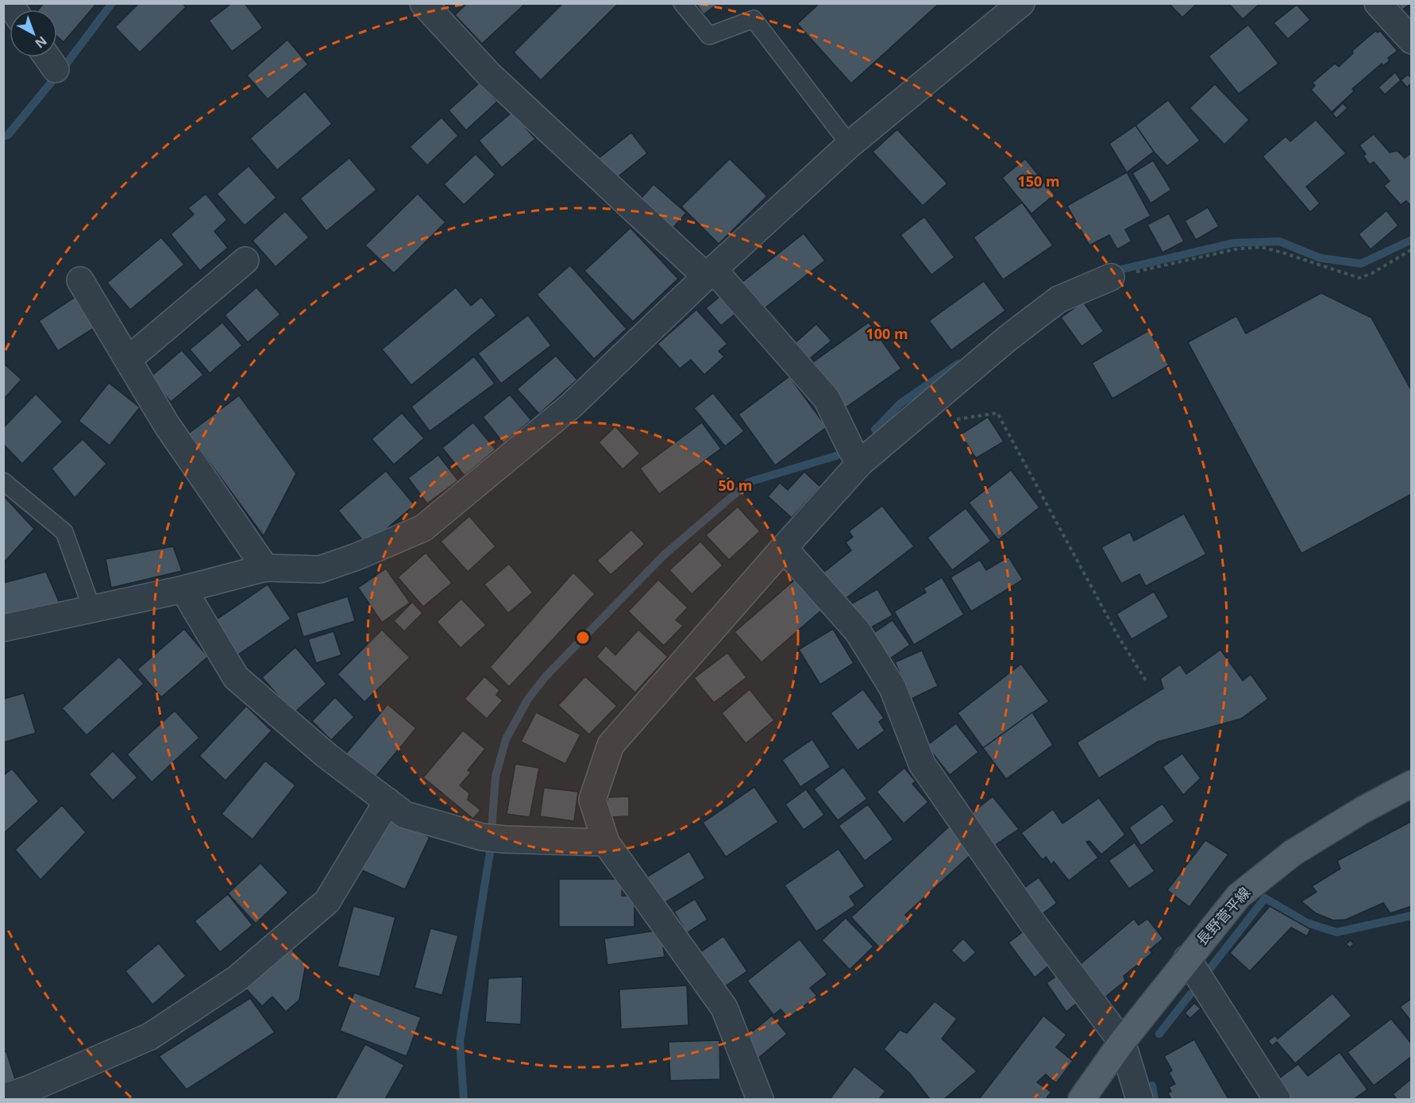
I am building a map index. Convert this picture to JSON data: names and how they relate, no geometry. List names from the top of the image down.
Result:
{
  "streets": {
    "main road": ["長野菅平線"]
  },
  "north": "bottom right",
  "rings": ["150 m", "100 m", "50 m"]
}
